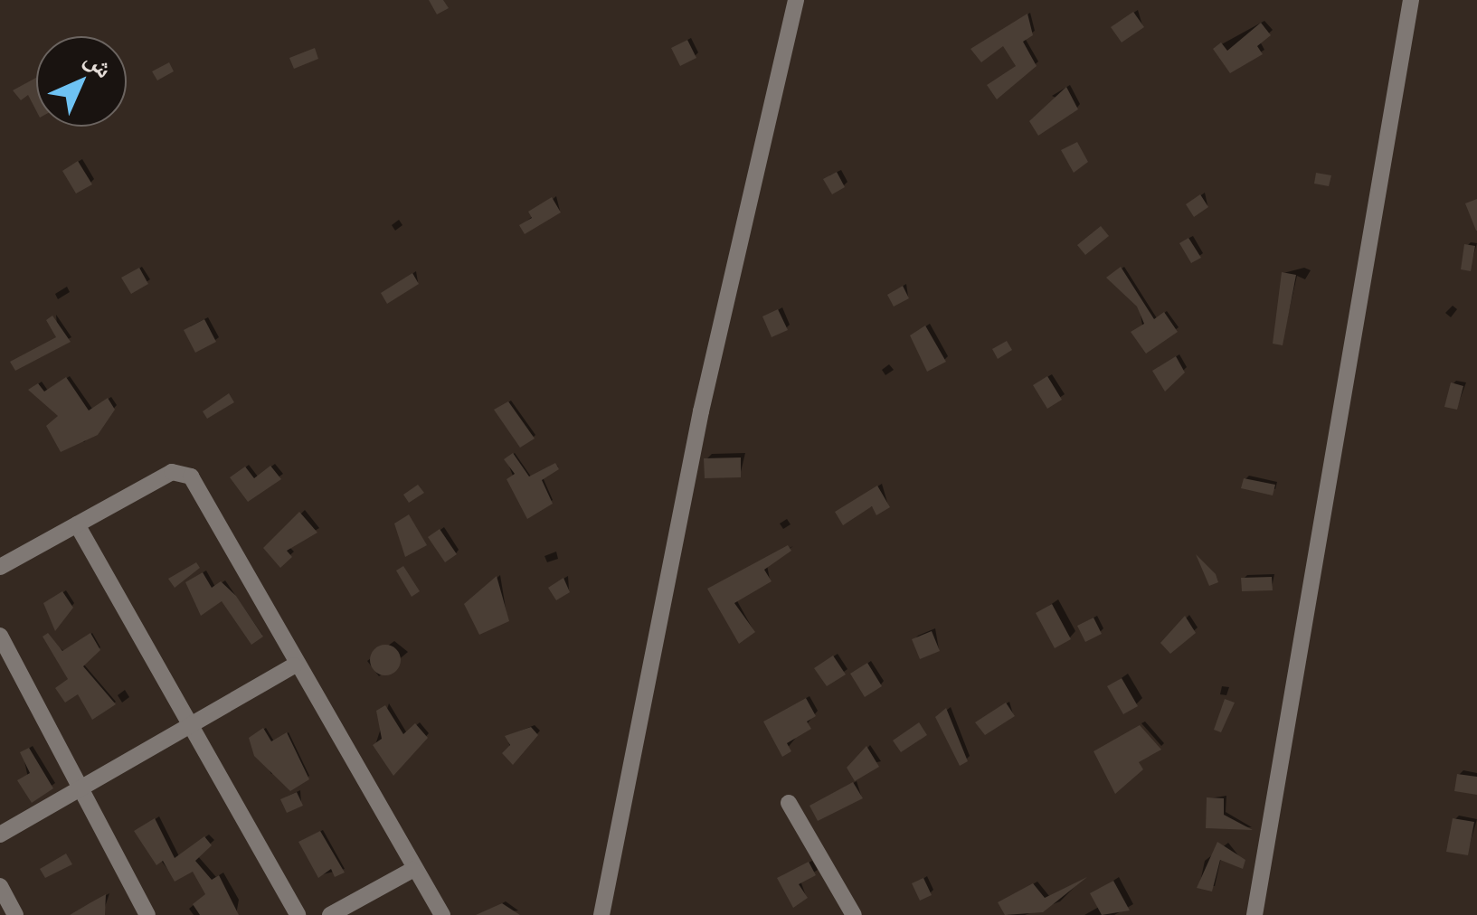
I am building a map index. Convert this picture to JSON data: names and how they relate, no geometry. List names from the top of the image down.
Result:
{
  "north": "top right"
}
